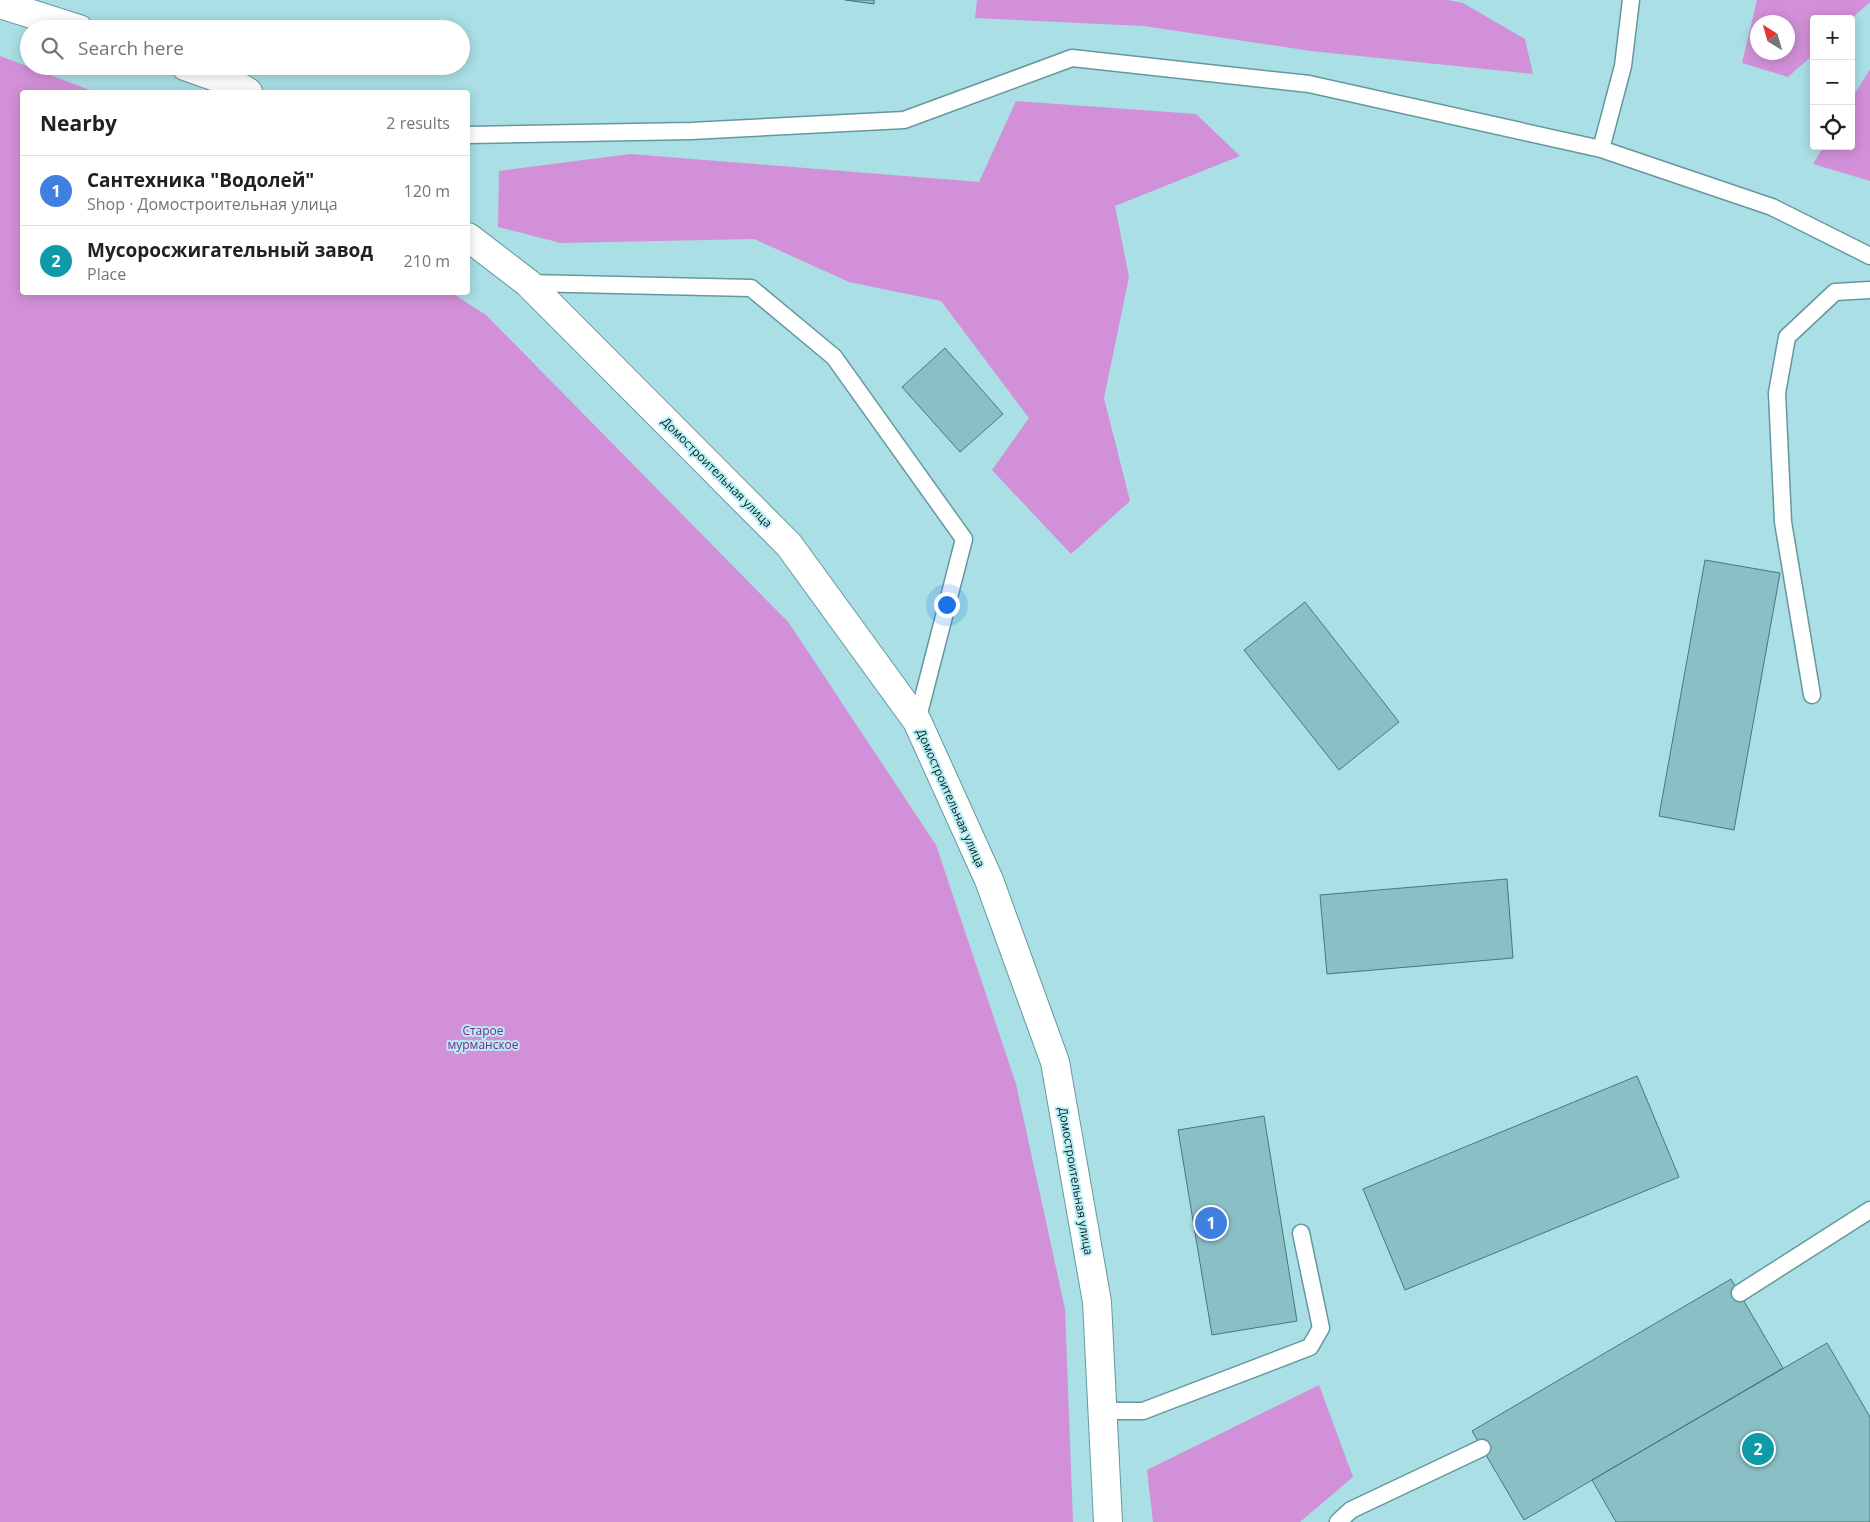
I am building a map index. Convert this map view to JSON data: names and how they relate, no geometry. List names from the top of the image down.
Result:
{
  "streets": {
    "street": ["Домостроительная улица"]
  },
  "parks": ["Старое мурманское"],
  "north": "top left",
  "page": {
    "map_buttons": ["+", "−"],
    "search": "Search here",
    "heading": ["Nearby", "2 results"],
    "list": [
      {
        "mark": "1",
        "name": "Сантехника \"Водолей\"",
        "note": "Shop · Домостроительная улица",
        "value": "120 m"
      },
      {
        "mark": "2",
        "name": "Мусоросжигательный завод",
        "note": "Place",
        "value": "210 m"
      }
    ],
    "pins": ["1", "2"]
  }
}
